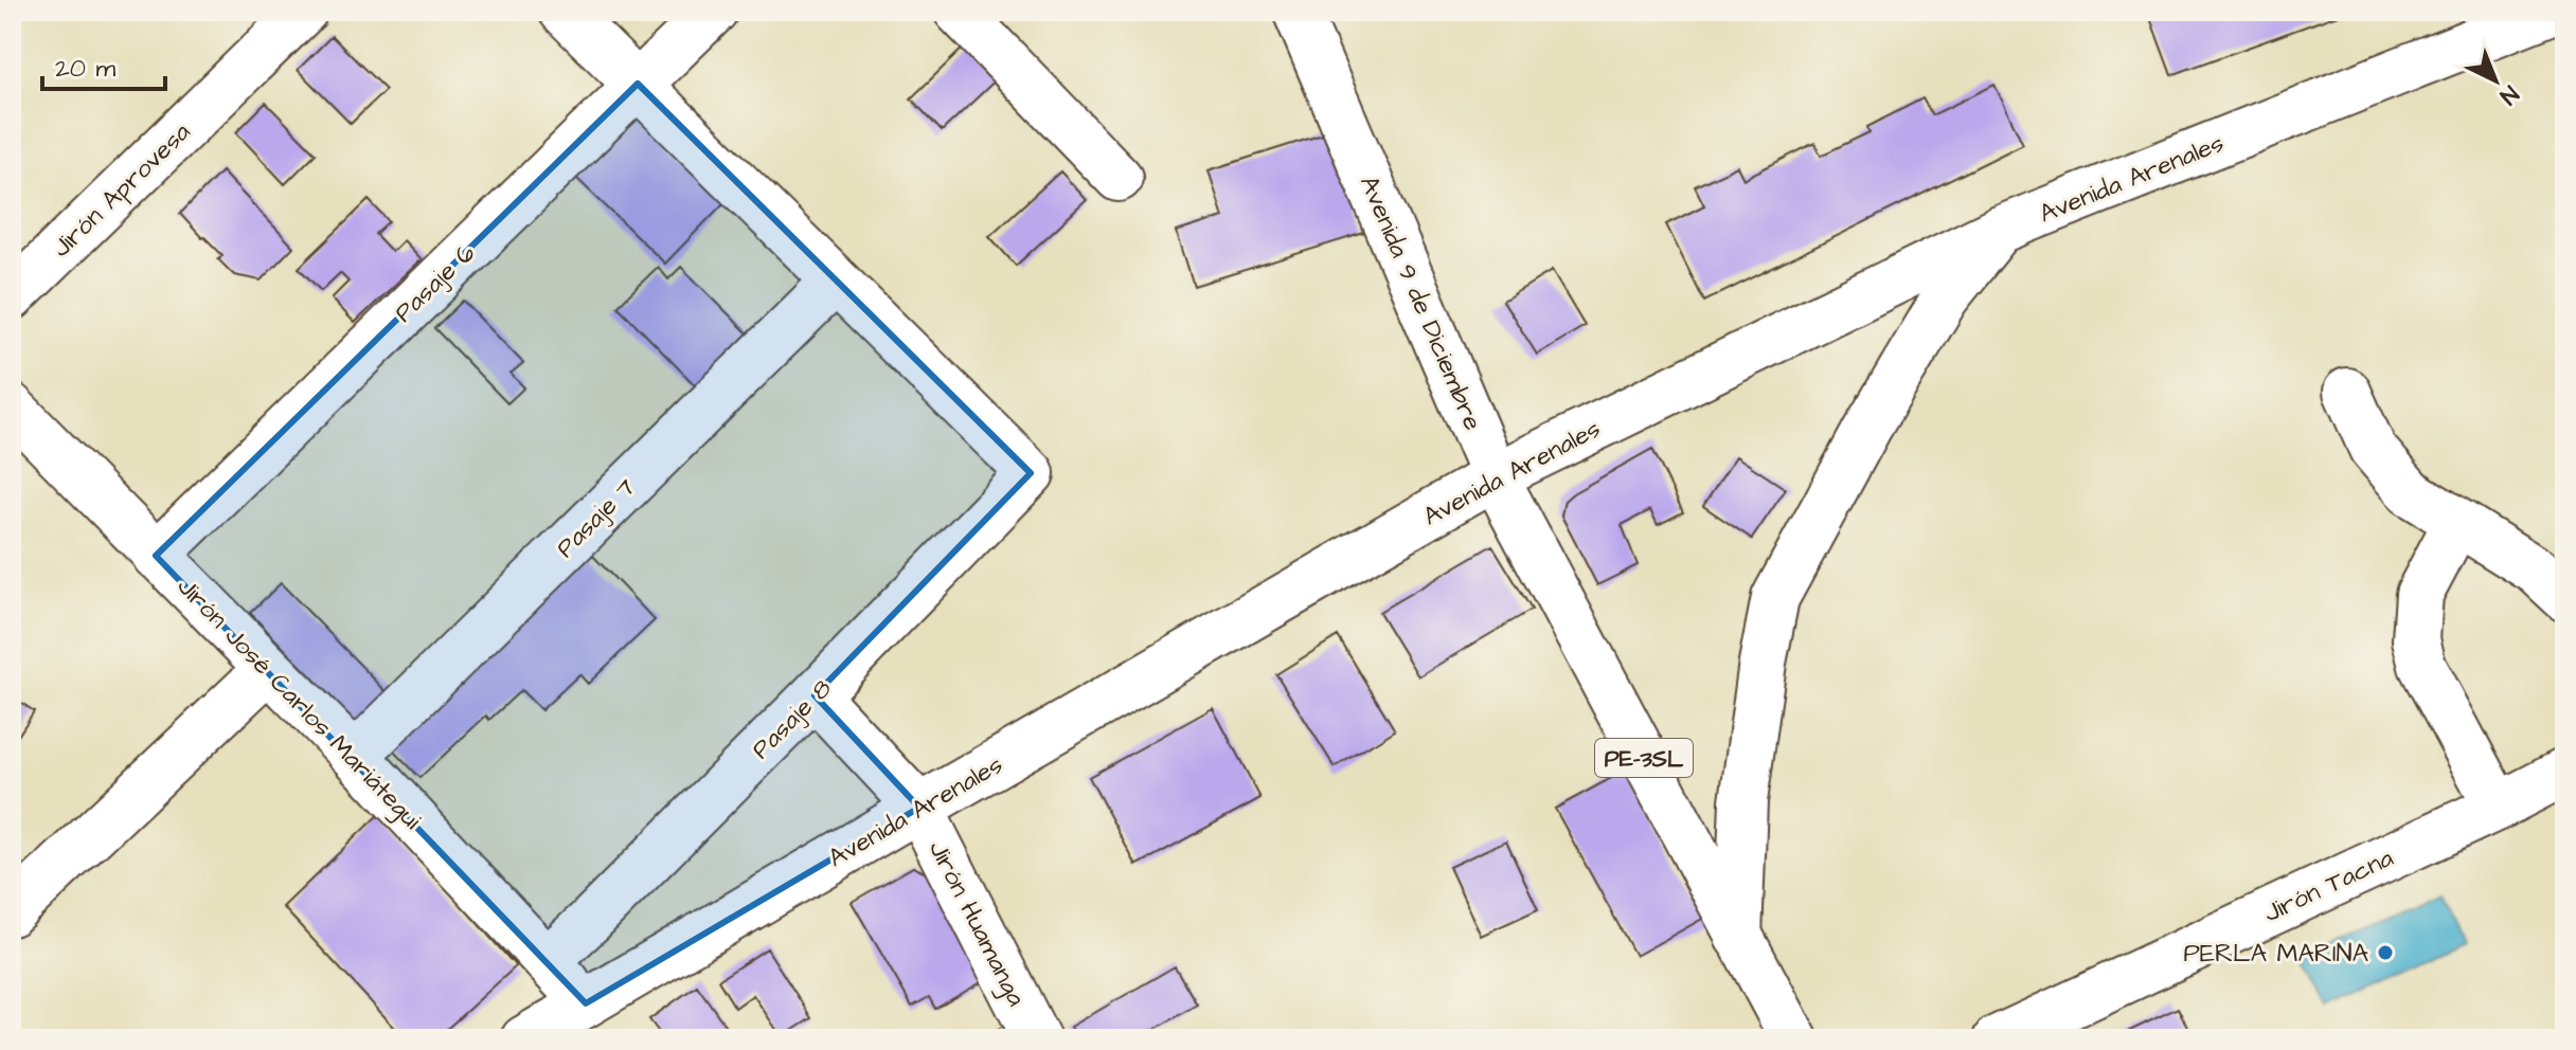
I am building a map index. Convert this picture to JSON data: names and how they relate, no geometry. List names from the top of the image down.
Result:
{
  "streets": {
    "street": [
      "Avenida Arenales",
      "Jirón Aprovesa",
      "Pasaje 6",
      "Avenida 9 de Diciembre",
      "Pasaje 7",
      "Jirón José Carlos Mariátegui",
      "Pasaje 8",
      "PE-3SL",
      "Jirón Tacna",
      "Jirón Huamanga"
    ]
  },
  "crossings": [
    ["Avenida Arenales", "Avenida 9 de Diciembre"],
    ["Avenida Arenales", "Jirón José Carlos Mariátegui"],
    ["Avenida Arenales", "Jirón Huamanga"],
    ["Pasaje 6", "Jirón José Carlos Mariátegui"],
    ["Pasaje 7", "Jirón José Carlos Mariátegui"],
    ["Pasaje 7", "Pasaje 8"],
    ["Jirón José Carlos Mariátegui", "Pasaje 8"],
    ["Pasaje 8", "Jirón Huamanga"]
  ],
  "places": ["PERLA MARINA"],
  "scale_bar": "20 m",
  "north": "bottom right"
}
